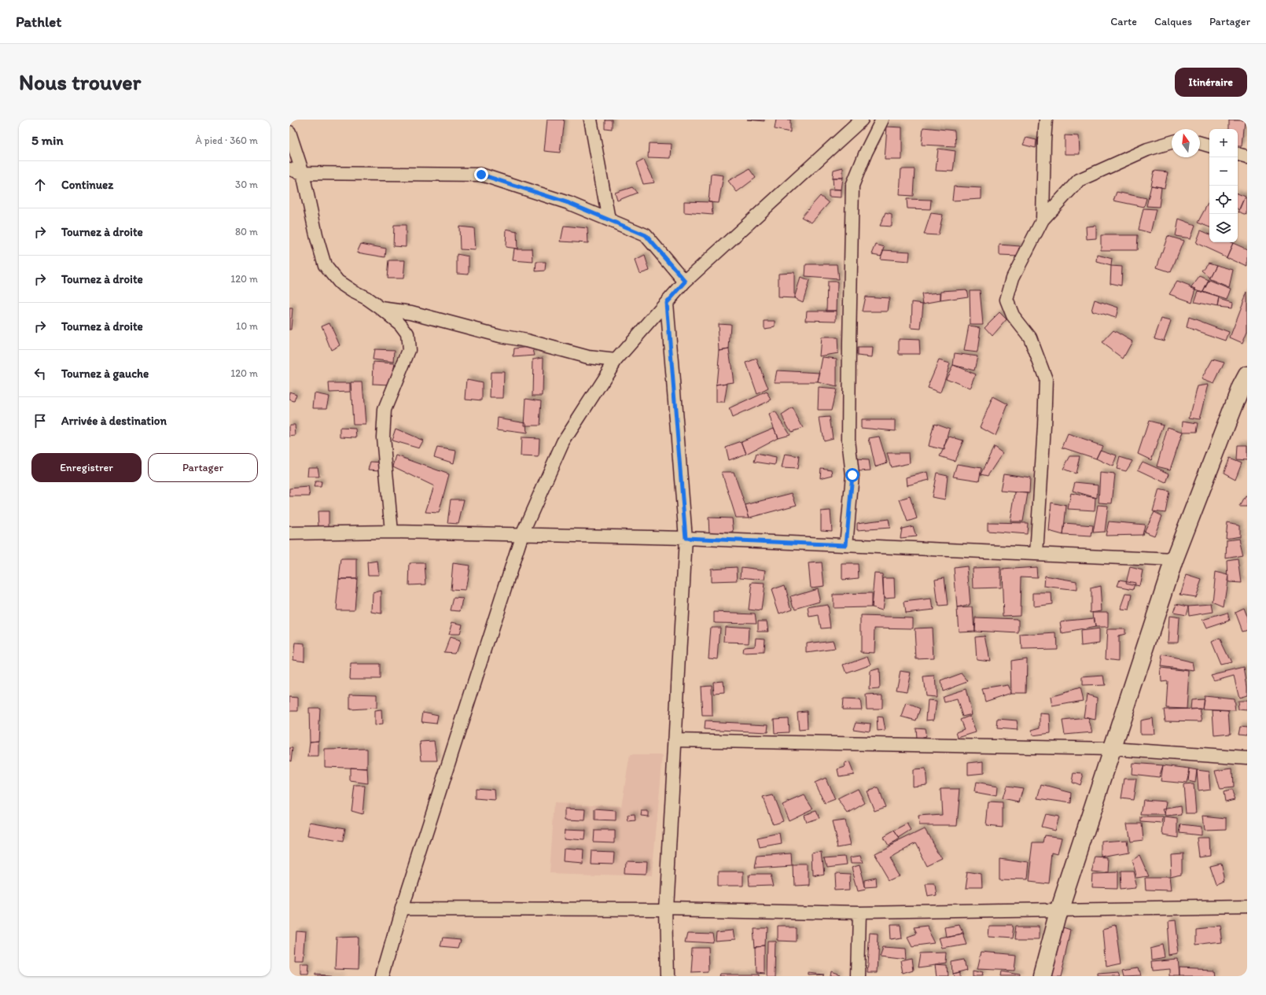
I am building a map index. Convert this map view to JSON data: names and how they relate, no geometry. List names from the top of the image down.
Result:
{
  "north": "top",
  "page": {
    "header": "Pathlet",
    "nav": ["Carte", "Calques", "Partager"],
    "buttons": [
      "Itinéraire",
      ["Enregistrer", "Partager"]
    ],
    "title": "Nous trouver",
    "heading": ["5 min", "À pied · 360 m"],
    "map_buttons": ["+", "−"],
    "list": [
      ["Continuez", "30 m"],
      ["Tournez à droite", "80 m"],
      ["Tournez à droite", "120 m"],
      ["Tournez à droite", "10 m"],
      ["Tournez à gauche", "120 m"],
      "Arrivée à destination"
    ]
  }
}
